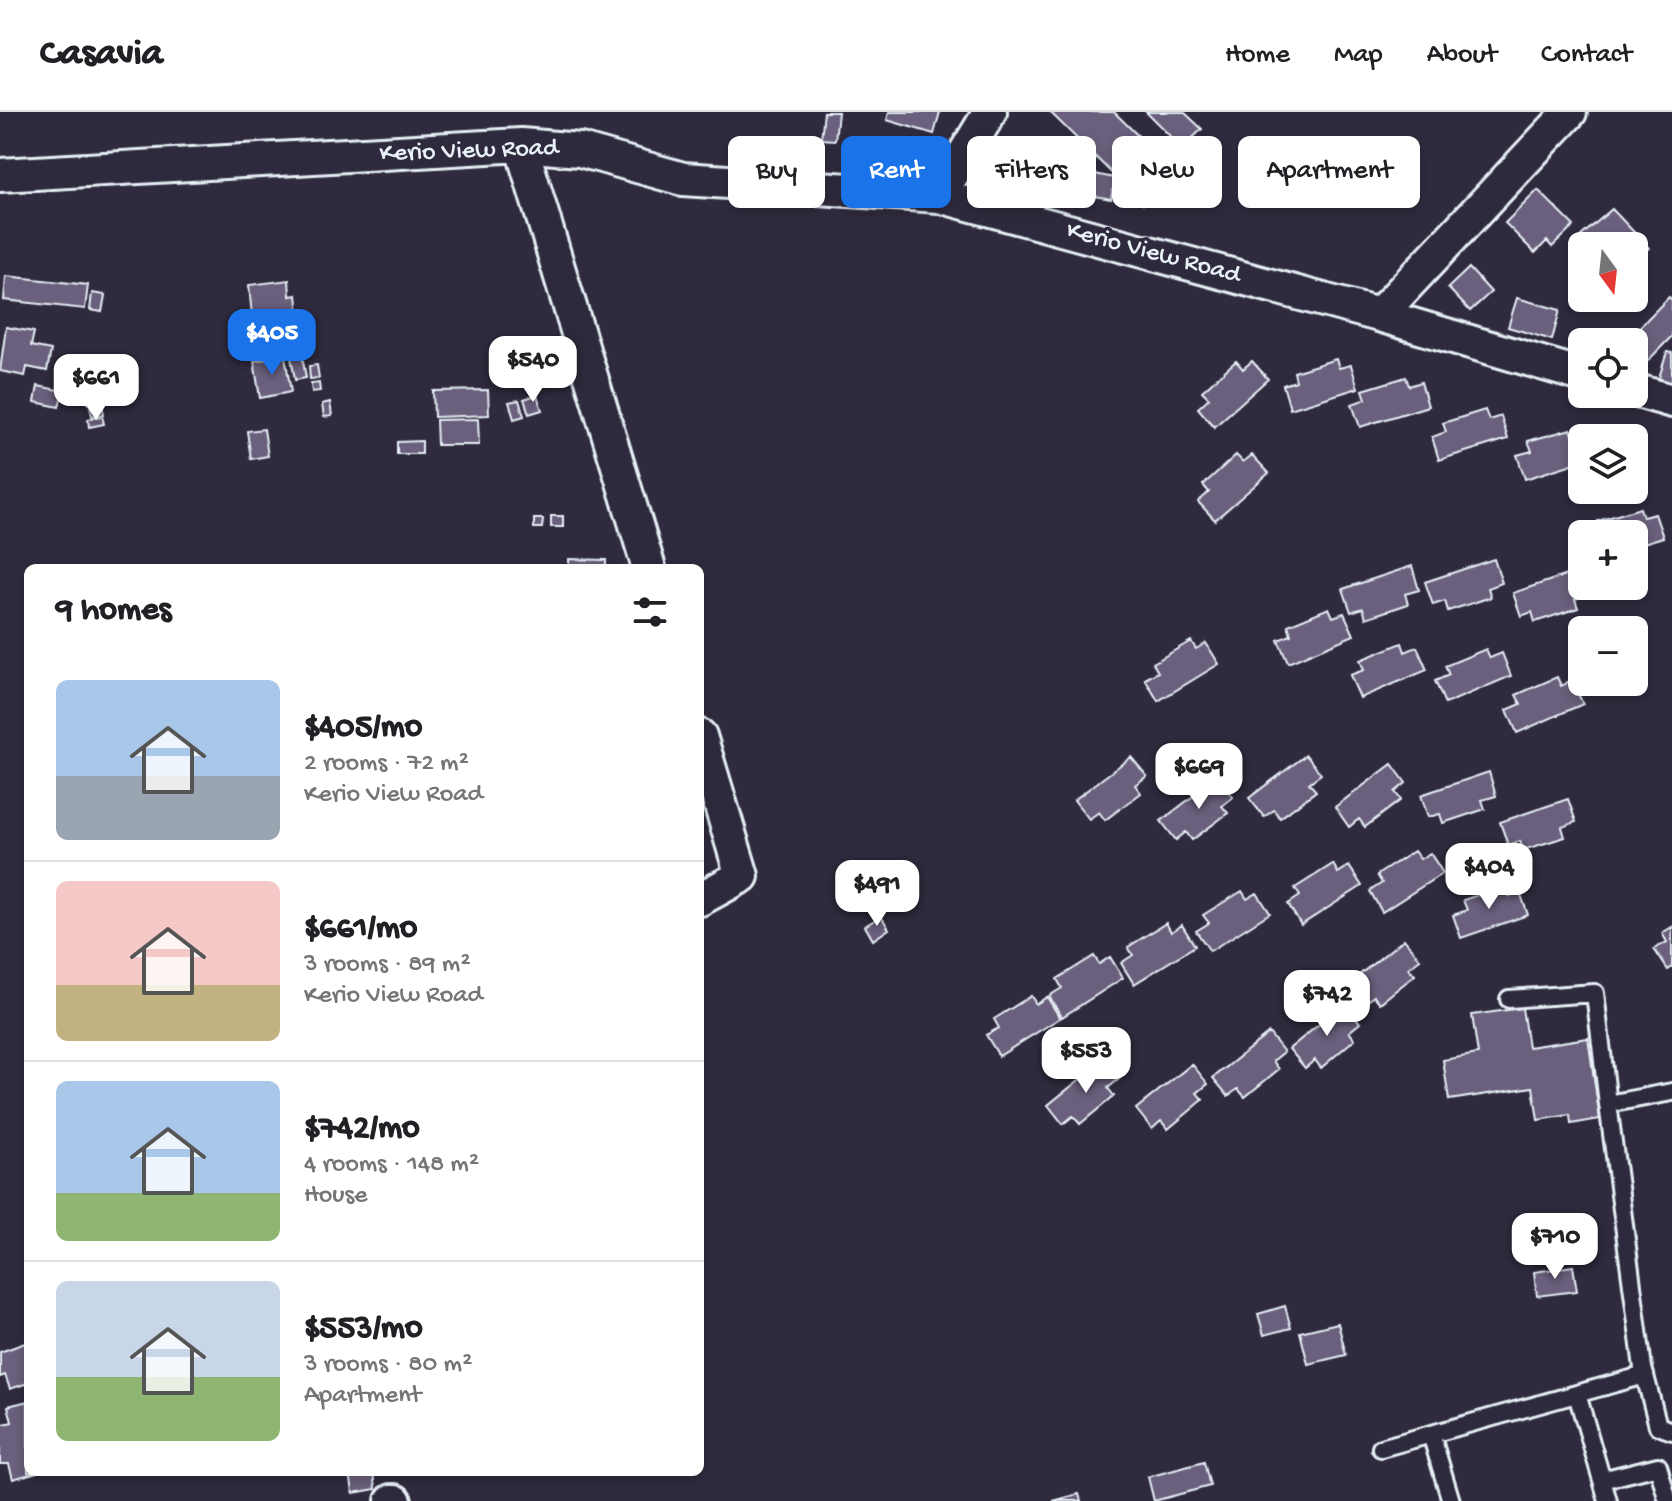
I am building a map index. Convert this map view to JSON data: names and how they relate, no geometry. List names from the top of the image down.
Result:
{
  "streets": {
    "street": ["Kerio View Road"]
  },
  "north": "bottom",
  "page": {
    "header": "Casavia",
    "nav": [
      "Home",
      "Map",
      "About",
      "Contact"
    ],
    "chip": [
      "Buy",
      "Rent",
      "Filters",
      "New",
      "Apartment"
    ],
    "map_buttons": ["+", "−"],
    "price": [
      "$405",
      "$540",
      "$661",
      "$669",
      "$404",
      "$491",
      "$742",
      "$553",
      "$710"
    ],
    "heading": "9 homes",
    "list": [
      {
        "name": "$405/mo",
        "note": "2 rooms · 72 m² · Kerio View Road"
      },
      {
        "name": "$661/mo",
        "note": "3 rooms · 89 m² · Kerio View Road"
      },
      {
        "name": "$742/mo",
        "note": "4 rooms · 148 m² · House"
      },
      {
        "name": "$553/mo",
        "note": "3 rooms · 80 m² · Apartment"
      }
    ]
  }
}
